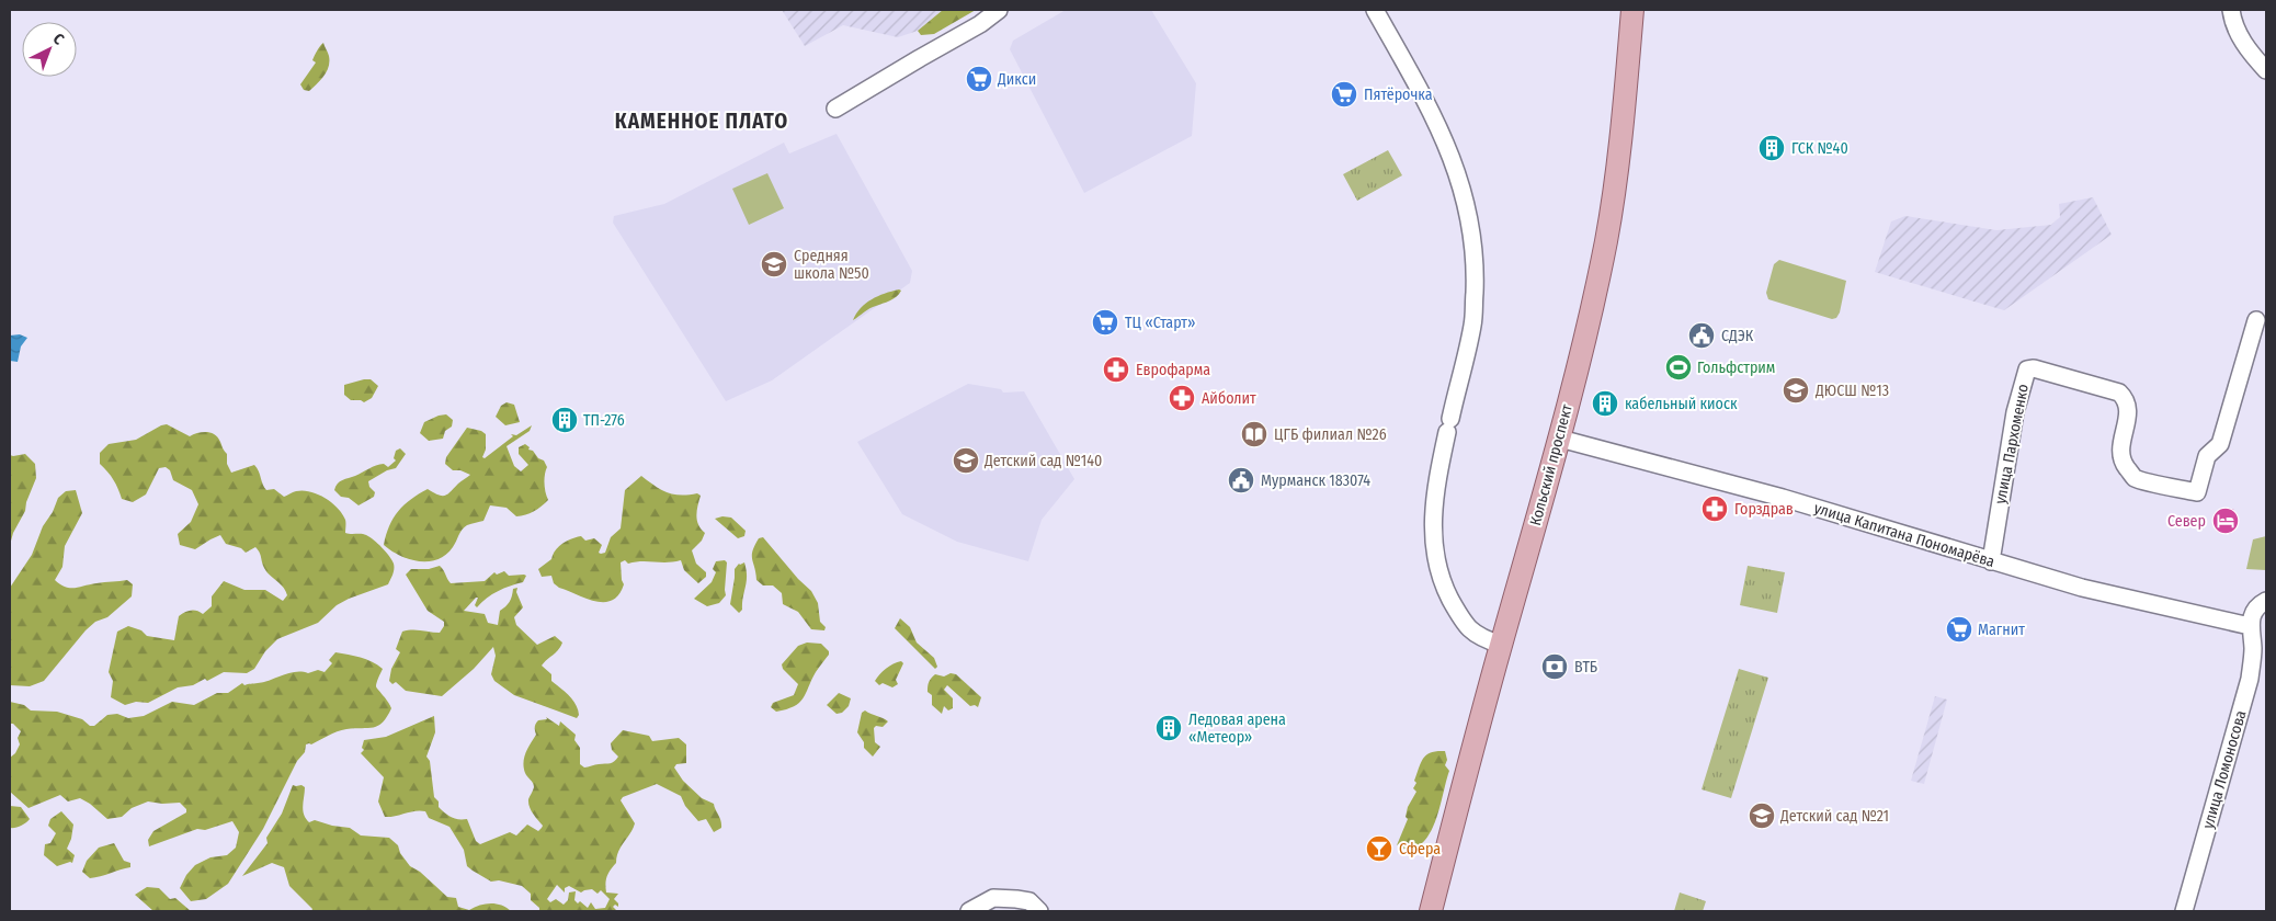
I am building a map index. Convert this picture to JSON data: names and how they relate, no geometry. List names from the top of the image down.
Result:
{
  "streets": {
    "main road": ["Кольский проспект"],
    "street": ["улица Пархоменко", "улица Капитана Пономарёва", "улица Ломоносова"]
  },
  "crossings": [
    ["улица Пархоменко", "улица Капитана Пономарёва"],
    ["Кольский проспект", "улица Капитана Пономарёва"],
    ["улица Капитана Пономарёва", "улица Ломоносова"]
  ],
  "districts": ["КАМЕННОЕ ПЛАТО"],
  "places": {
    "supermarket": [
      "Дикси",
      "Пятёрочка",
      "ТЦ «Старт»",
      "Магнит"
    ],
    "building": [
      "ГСК №40",
      "кабельный киоск",
      "ТП-276",
      "Ледовая арена «Метеор»"
    ],
    "school or university": [
      "Средняя школа №50",
      "ДЮСШ №13",
      "Детский сад №140",
      "Детский сад №21"
    ],
    "public building": ["СДЭК", "Мурманск 183074"],
    "sports": ["Гольфстрим"],
    "pharmacy": ["Еврофарма", "Айболит", "Горздрав"],
    "library": ["ЦГБ филиал №26"],
    "hotel": ["Север"],
    "bank": ["ВТБ"],
    "bar": ["Сфера"]
  },
  "north": "top right"
}
